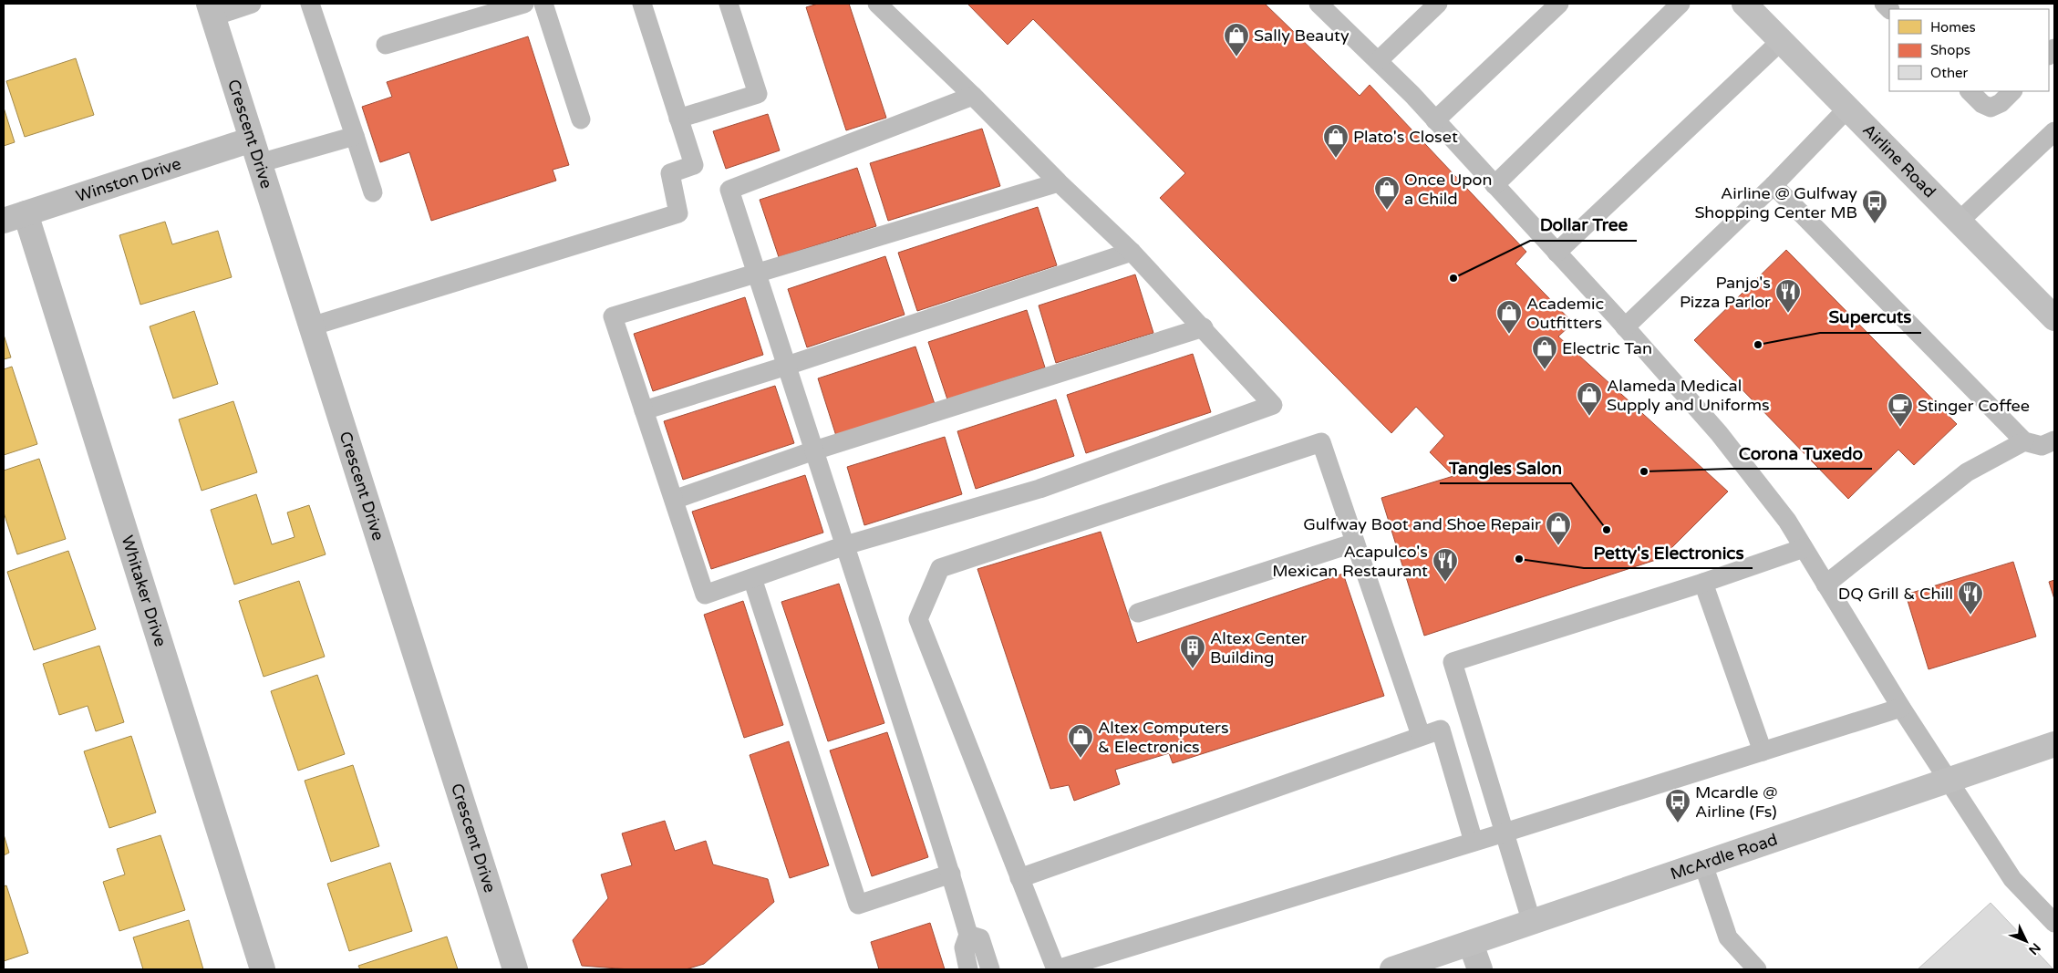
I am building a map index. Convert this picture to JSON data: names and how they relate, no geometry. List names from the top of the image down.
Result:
{
  "streets": {
    "main road": ["Airline Road", "McArdle Road"],
    "street": ["Crescent Drive", "Winston Drive", "Whitaker Drive"]
  },
  "crossings": [
    ["Crescent Drive", "Winston Drive"],
    ["Winston Drive", "Whitaker Drive"]
  ],
  "places": {
    "shop": [
      "Sally Beauty",
      "Plato's Closet",
      "Once Upon a Child",
      "Academic Outfitters",
      "Electric Tan",
      "Alameda Medical Supply and Uniforms",
      "Gulfway Boot and Shoe Repair",
      "Altex Computers & Electronics"
    ],
    "bus stop": ["Airline @ Gulfway Shopping Center MB", "Mcardle @ Airline (Fs)"],
    "other": [
      "Dollar Tree",
      "Supercuts",
      "Corona Tuxedo",
      "Tangles Salon",
      "Petty's Electronics"
    ],
    "restaurant": ["Panjo's Pizza Parlor", "Acapulco's Mexican Restaurant", "DQ Grill & Chill"],
    "cafe": ["Stinger Coffee"],
    "building": ["Altex Center Building"]
  },
  "legend": ["Homes", "Shops", "Other"],
  "north": "bottom right"
}
